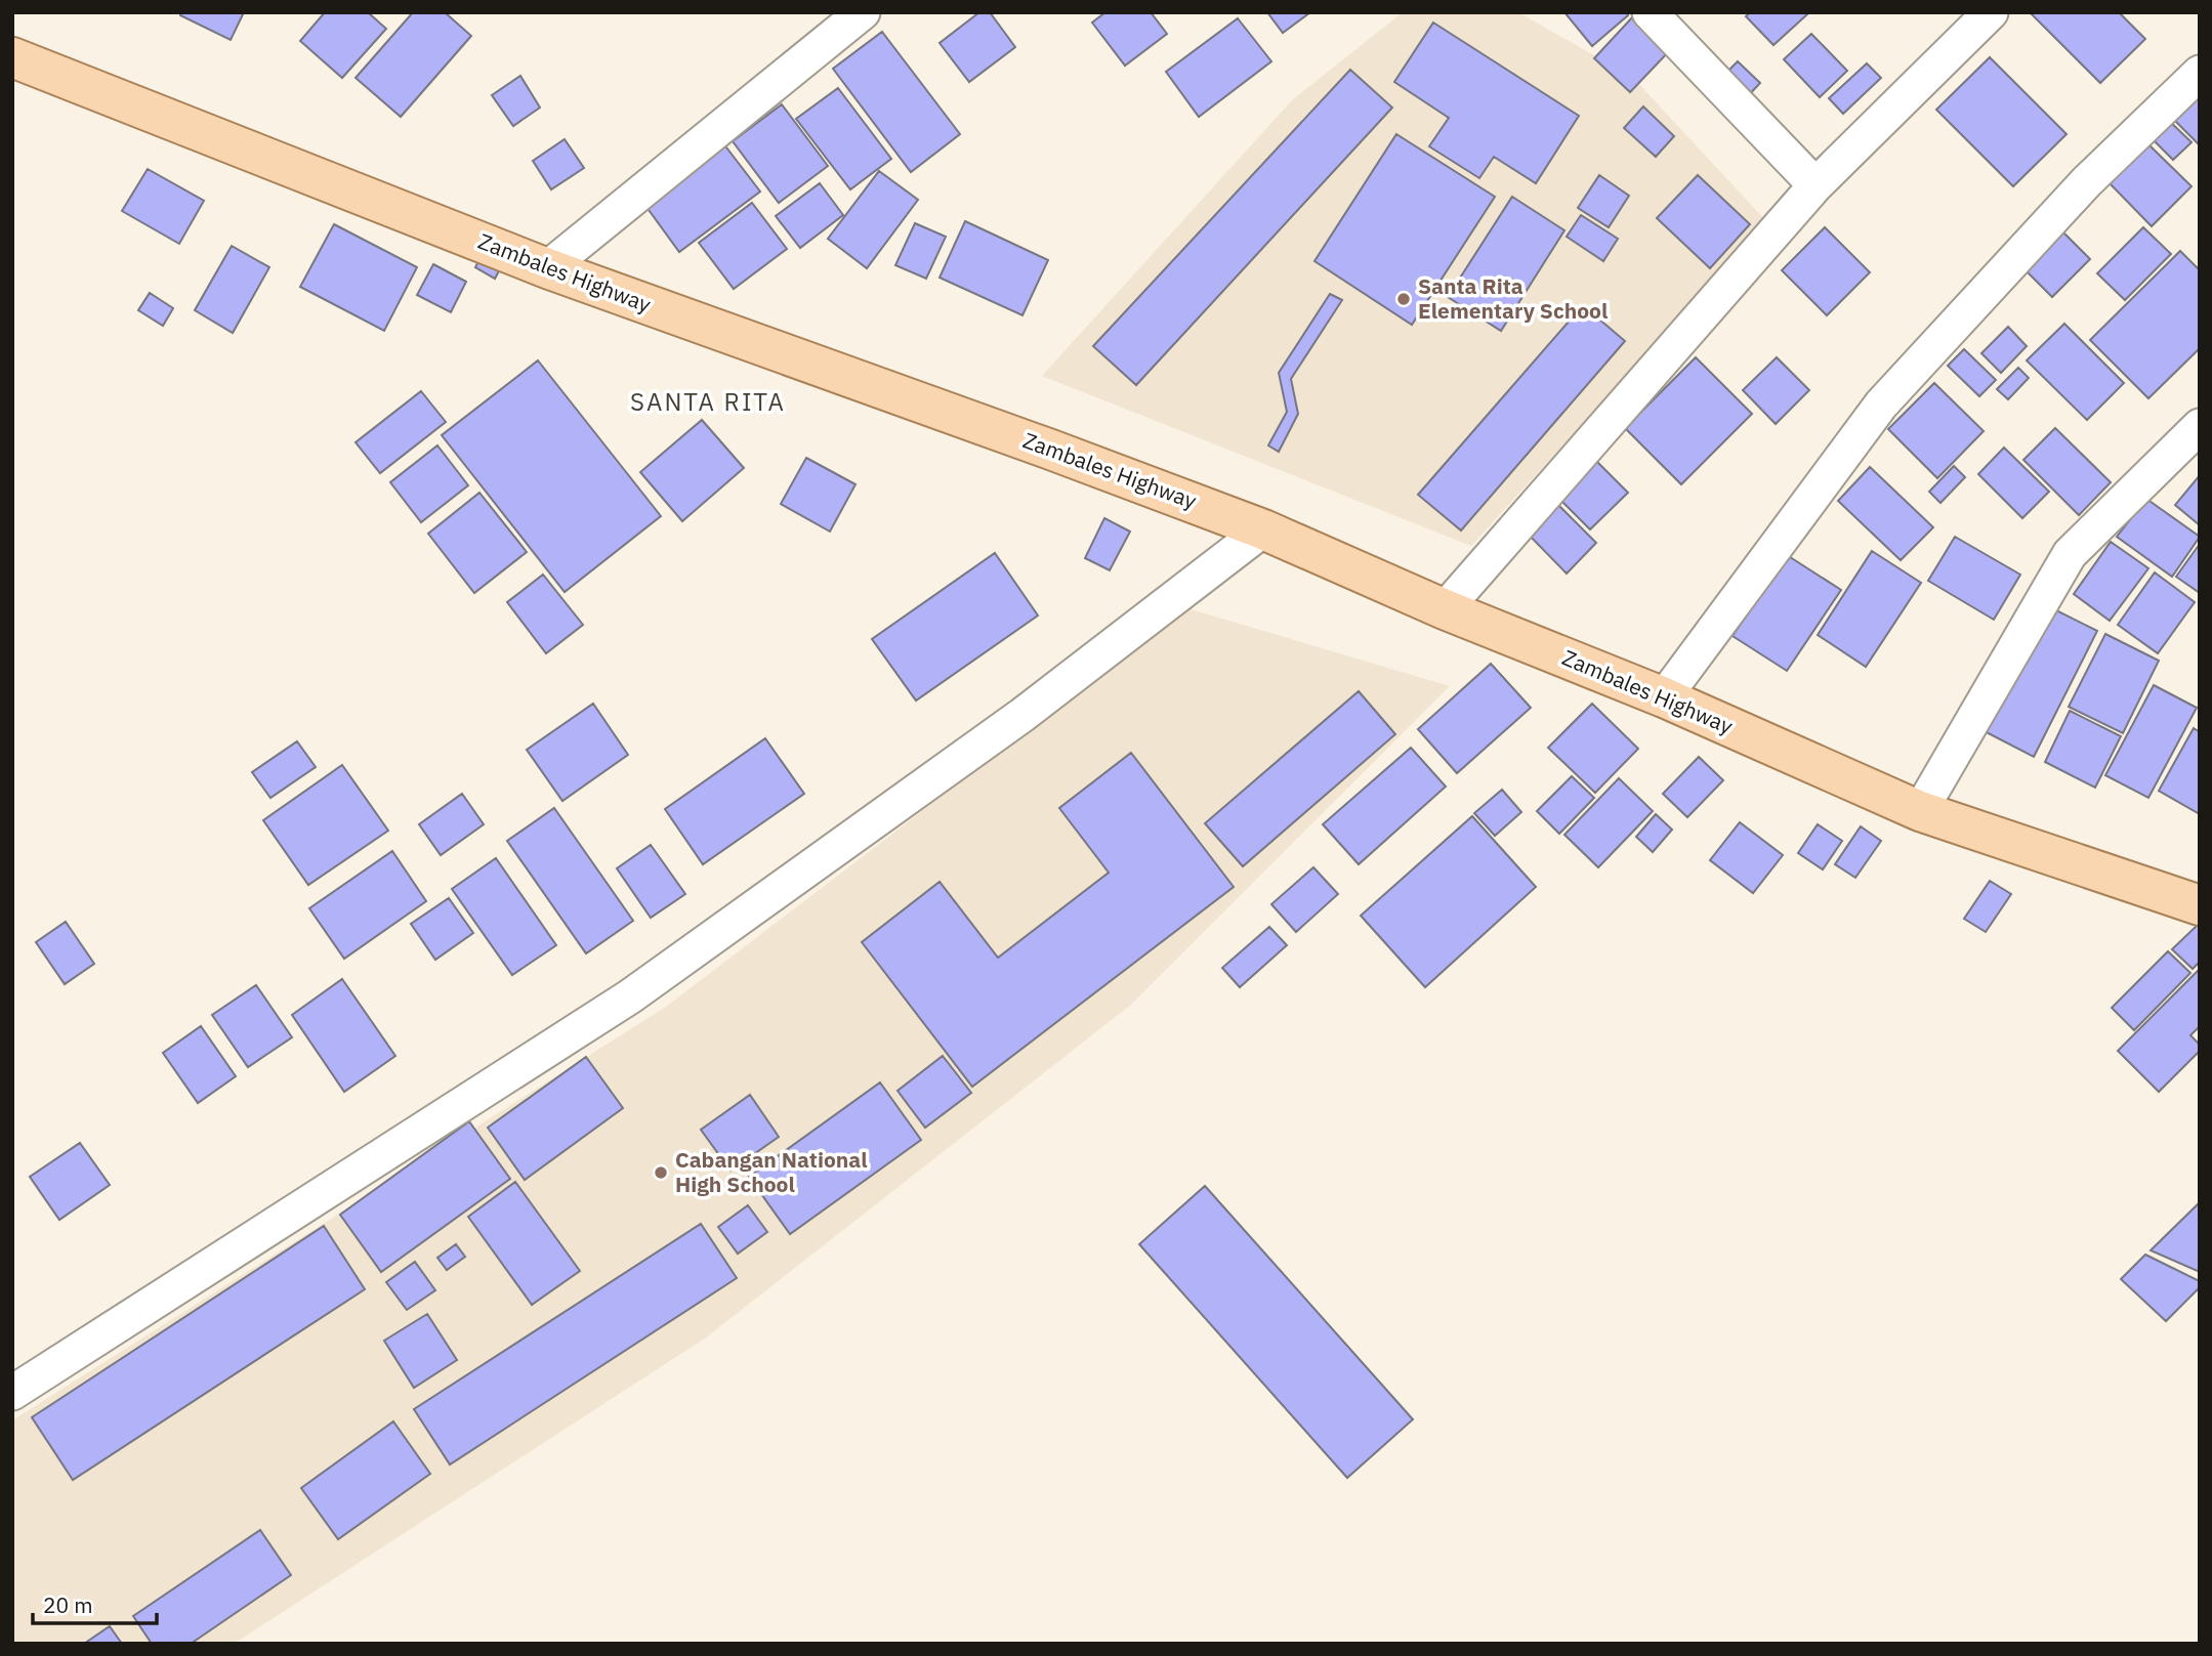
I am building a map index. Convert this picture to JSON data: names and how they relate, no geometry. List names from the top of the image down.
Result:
{
  "streets": {
    "main road": ["Zambales Highway"]
  },
  "districts": ["SANTA RITA"],
  "places": ["Santa Rita Elementary School", "Cabangan National High School"],
  "scale_bar": "20 m"
}
